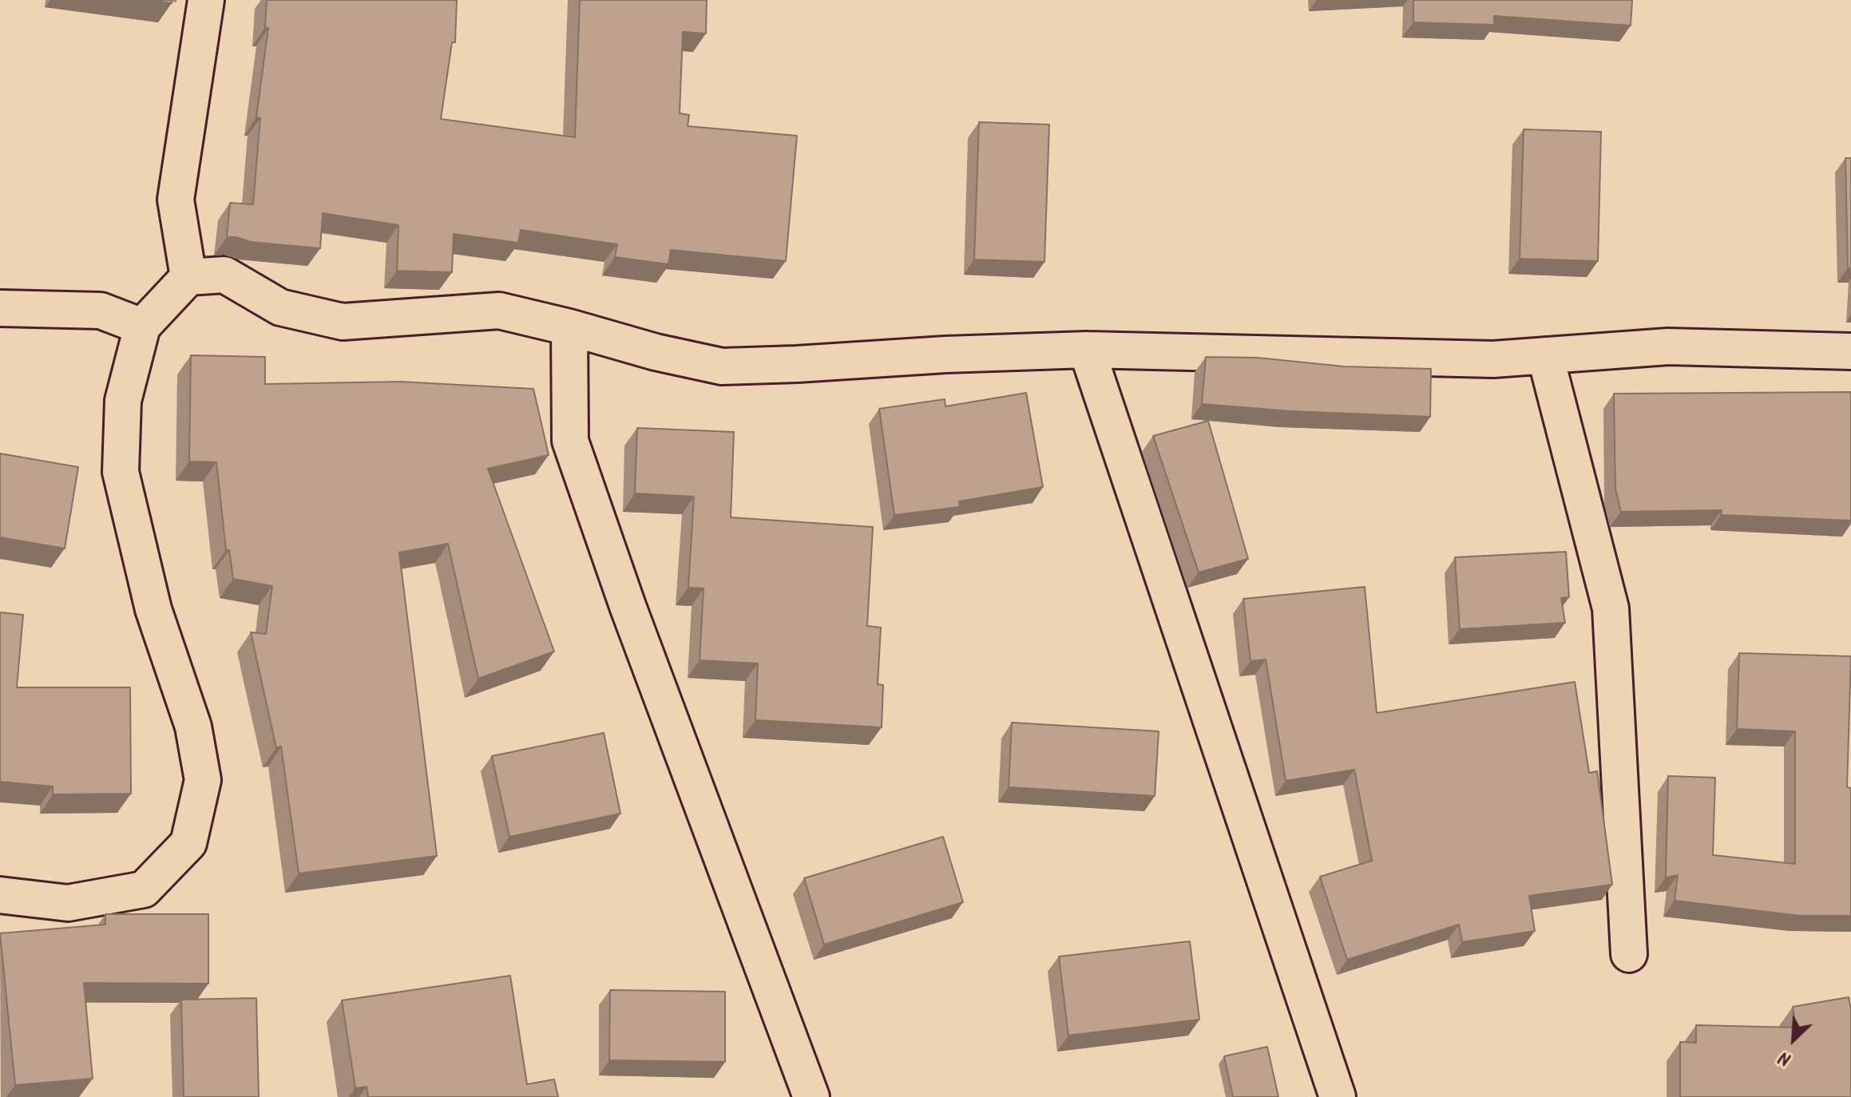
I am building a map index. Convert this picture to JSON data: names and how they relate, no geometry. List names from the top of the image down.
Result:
{
  "north": "bottom left"
}
